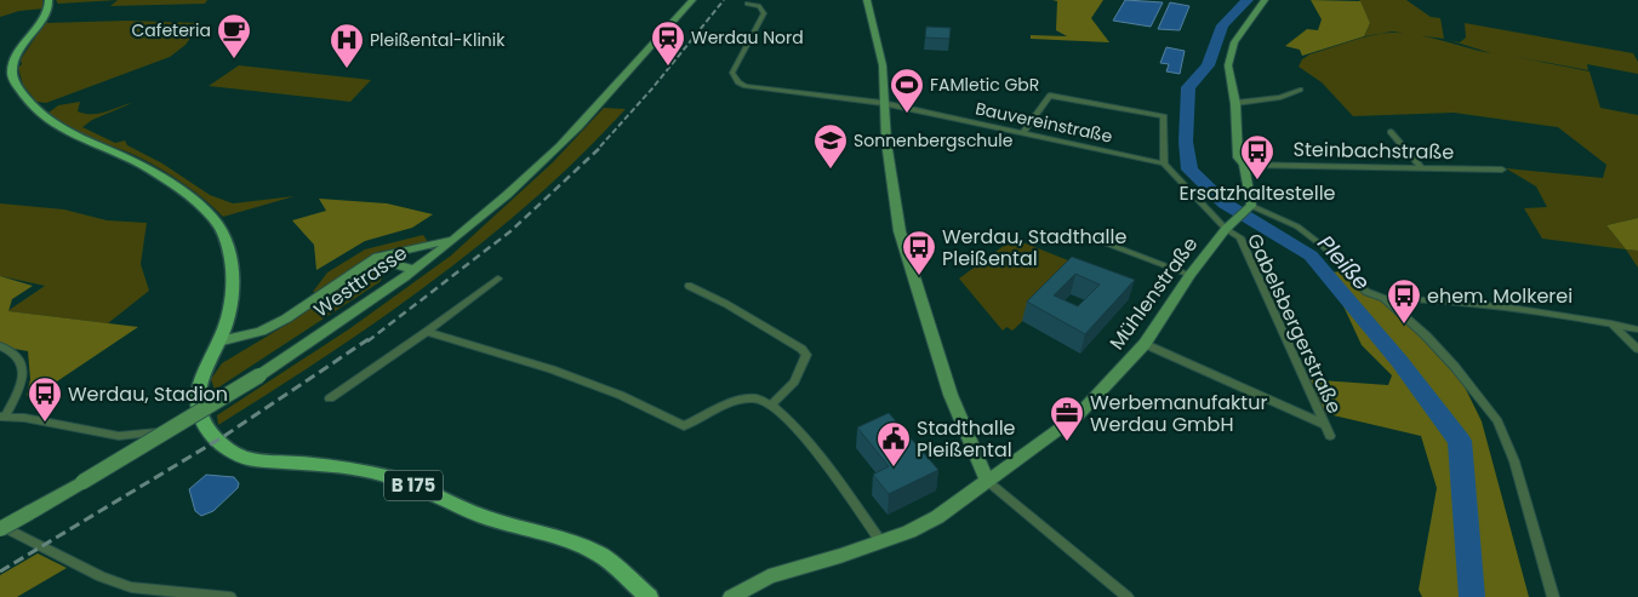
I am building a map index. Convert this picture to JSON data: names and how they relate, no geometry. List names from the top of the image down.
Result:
{
  "streets": {
    "main road": ["B 175"],
    "street": [
      "Bauvereinstraße",
      "Steinbachstraße",
      "Westtrasse",
      "Mühlenstraße",
      "Gabelsbergerstraße"
    ]
  },
  "crossings": [
    ["Bauvereinstraße", "Gabelsbergerstraße"],
    ["Mühlenstraße", "Gabelsbergerstraße"]
  ],
  "water": ["Pleiße"],
  "places": {
    "cafe": ["Cafeteria"],
    "station": ["Werdau Nord"],
    "hospital": ["Pleißental-Klinik"],
    "sports": ["FAMletic GbR"],
    "school or university": ["Sonnenbergschule"],
    "bus stop": [
      "Ersatzhaltestelle",
      "Werdau, Stadthalle Pleißental",
      "ehem. Molkerei",
      "Werdau, Stadion"
    ],
    "office": ["Werbemanufaktur Werdau GmbH"],
    "public building": ["Stadthalle Pleißental"]
  }
}
